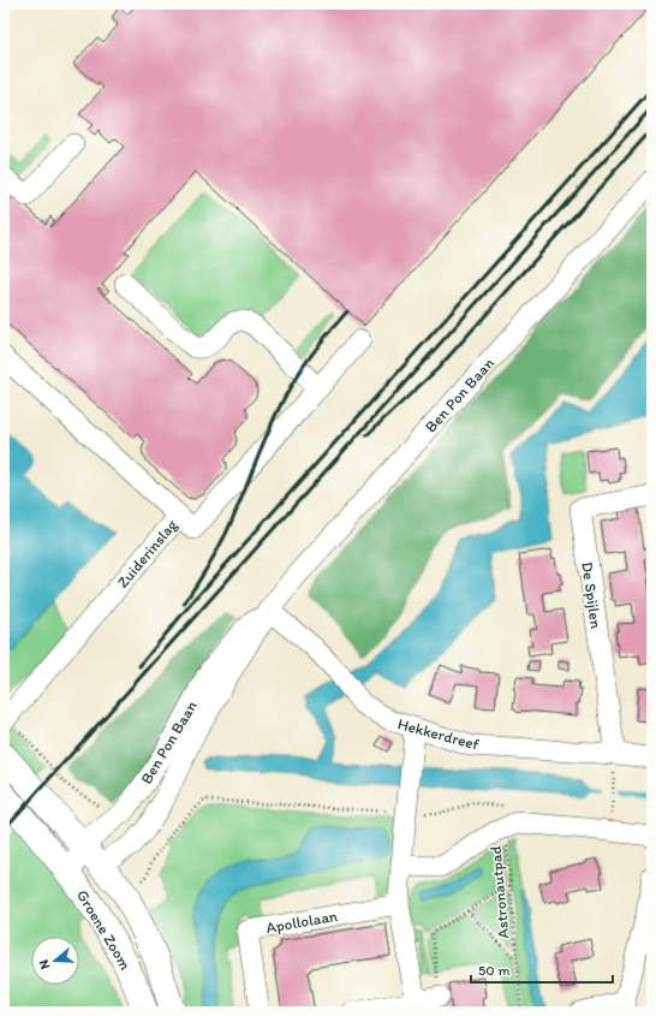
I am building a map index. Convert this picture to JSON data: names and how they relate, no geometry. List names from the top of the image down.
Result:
{
  "streets": {
    "main road": ["Groene Zoom"],
    "street": [
      "Ben Pon Baan",
      "Zuiderinslag",
      "De Spijlen",
      "Hekkerdreef",
      "Apollolaan"
    ],
    "path": ["Astronautpad"]
  },
  "crossings": [
    ["Ben Pon Baan", "Hekkerdreef"],
    ["Ben Pon Baan", "Groene Zoom"],
    ["De Spijlen", "Hekkerdreef"]
  ],
  "scale_bar": "50 m",
  "north": "left"
}
